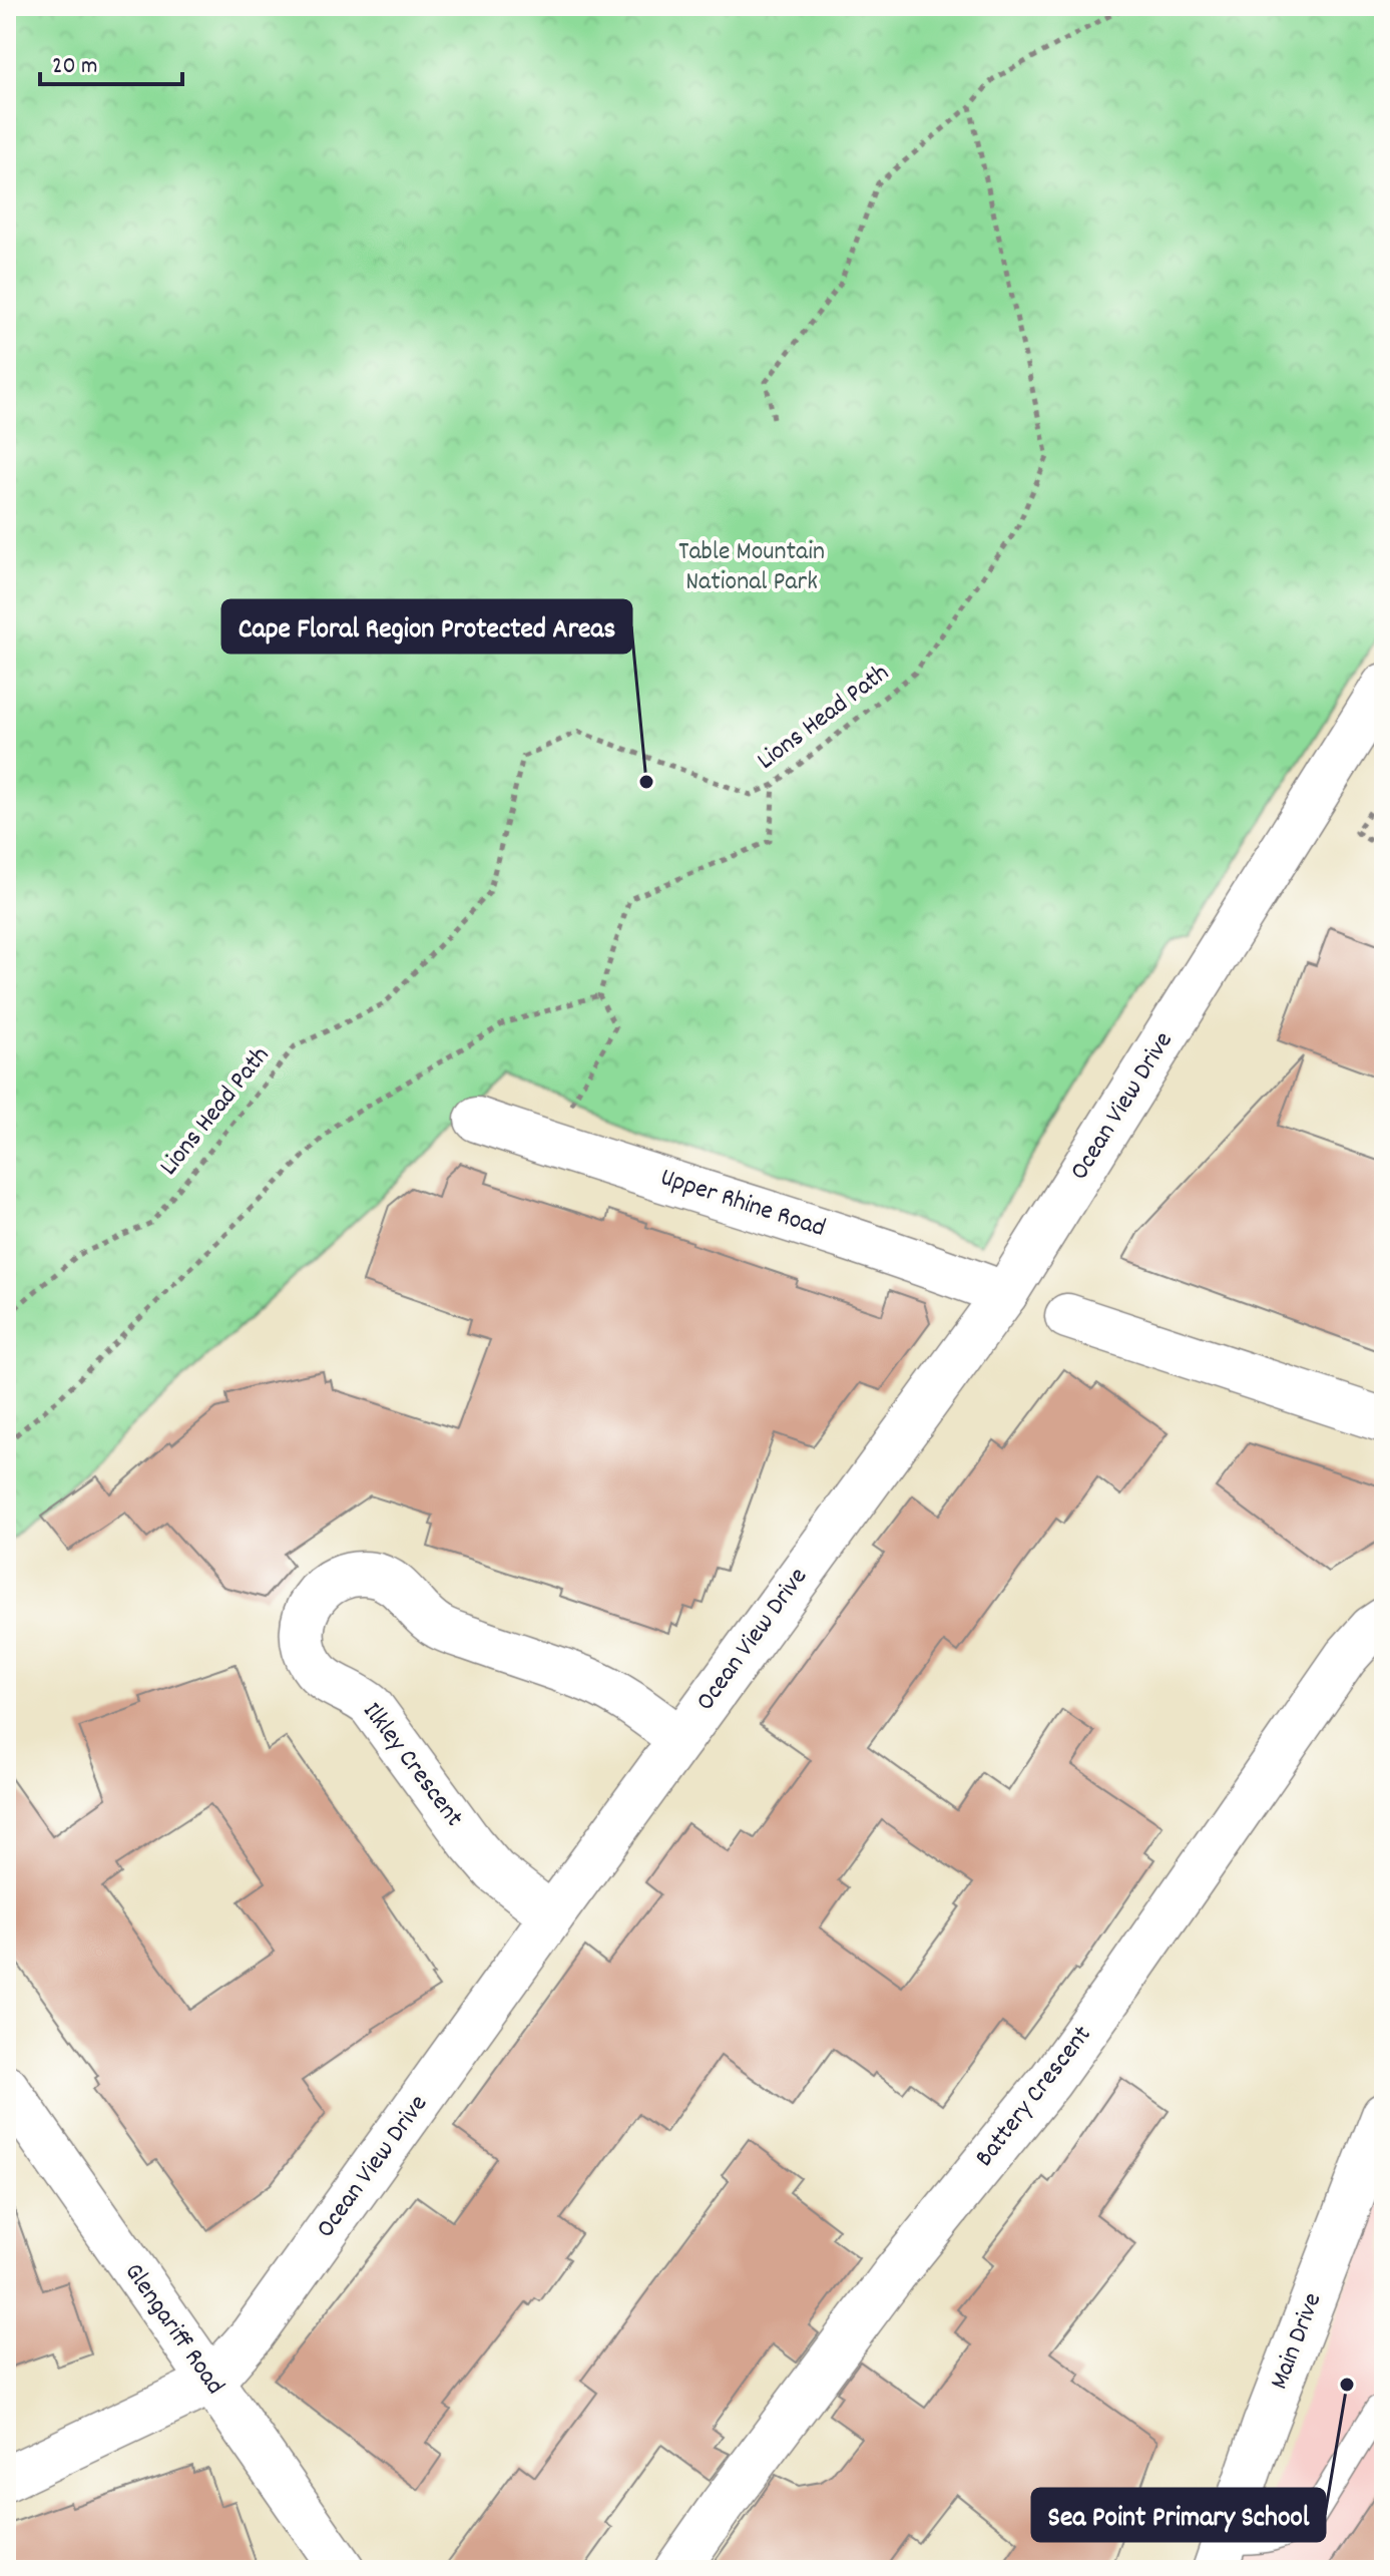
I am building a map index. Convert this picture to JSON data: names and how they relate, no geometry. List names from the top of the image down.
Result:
{
  "streets": {
    "street": [
      "Ocean View Drive",
      "Upper Rhine Road",
      "Ilkley Crescent",
      "Battery Crescent",
      "Glengariff Road",
      "Main Drive"
    ],
    "path": ["Lions Head Path"]
  },
  "crossings": [
    ["Ocean View Drive", "Upper Rhine Road"],
    ["Ocean View Drive", "Ilkley Crescent"],
    ["Ocean View Drive", "Glengariff Road"]
  ],
  "parks": ["Table Mountain National Park"],
  "places": ["Cape Floral Region Protected Areas", "Sea Point Primary School"],
  "scale_bar": "20 m"
}
